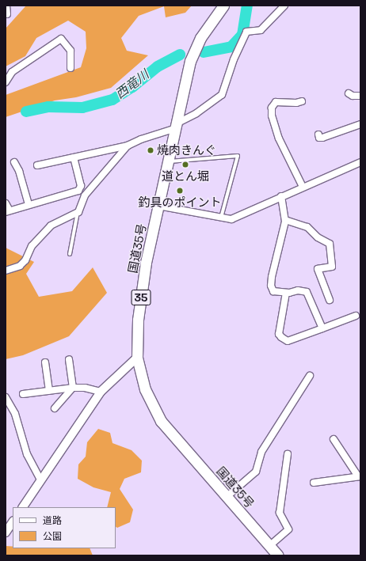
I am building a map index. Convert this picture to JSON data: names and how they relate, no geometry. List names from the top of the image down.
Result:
{
  "streets": {
    "highway": ["国道35号", "35"]
  },
  "water": ["西竜川"],
  "places": ["焼肉きんぐ", "道とん堀", "釣具のポイント"],
  "legend": ["道路", "公園"]
}
